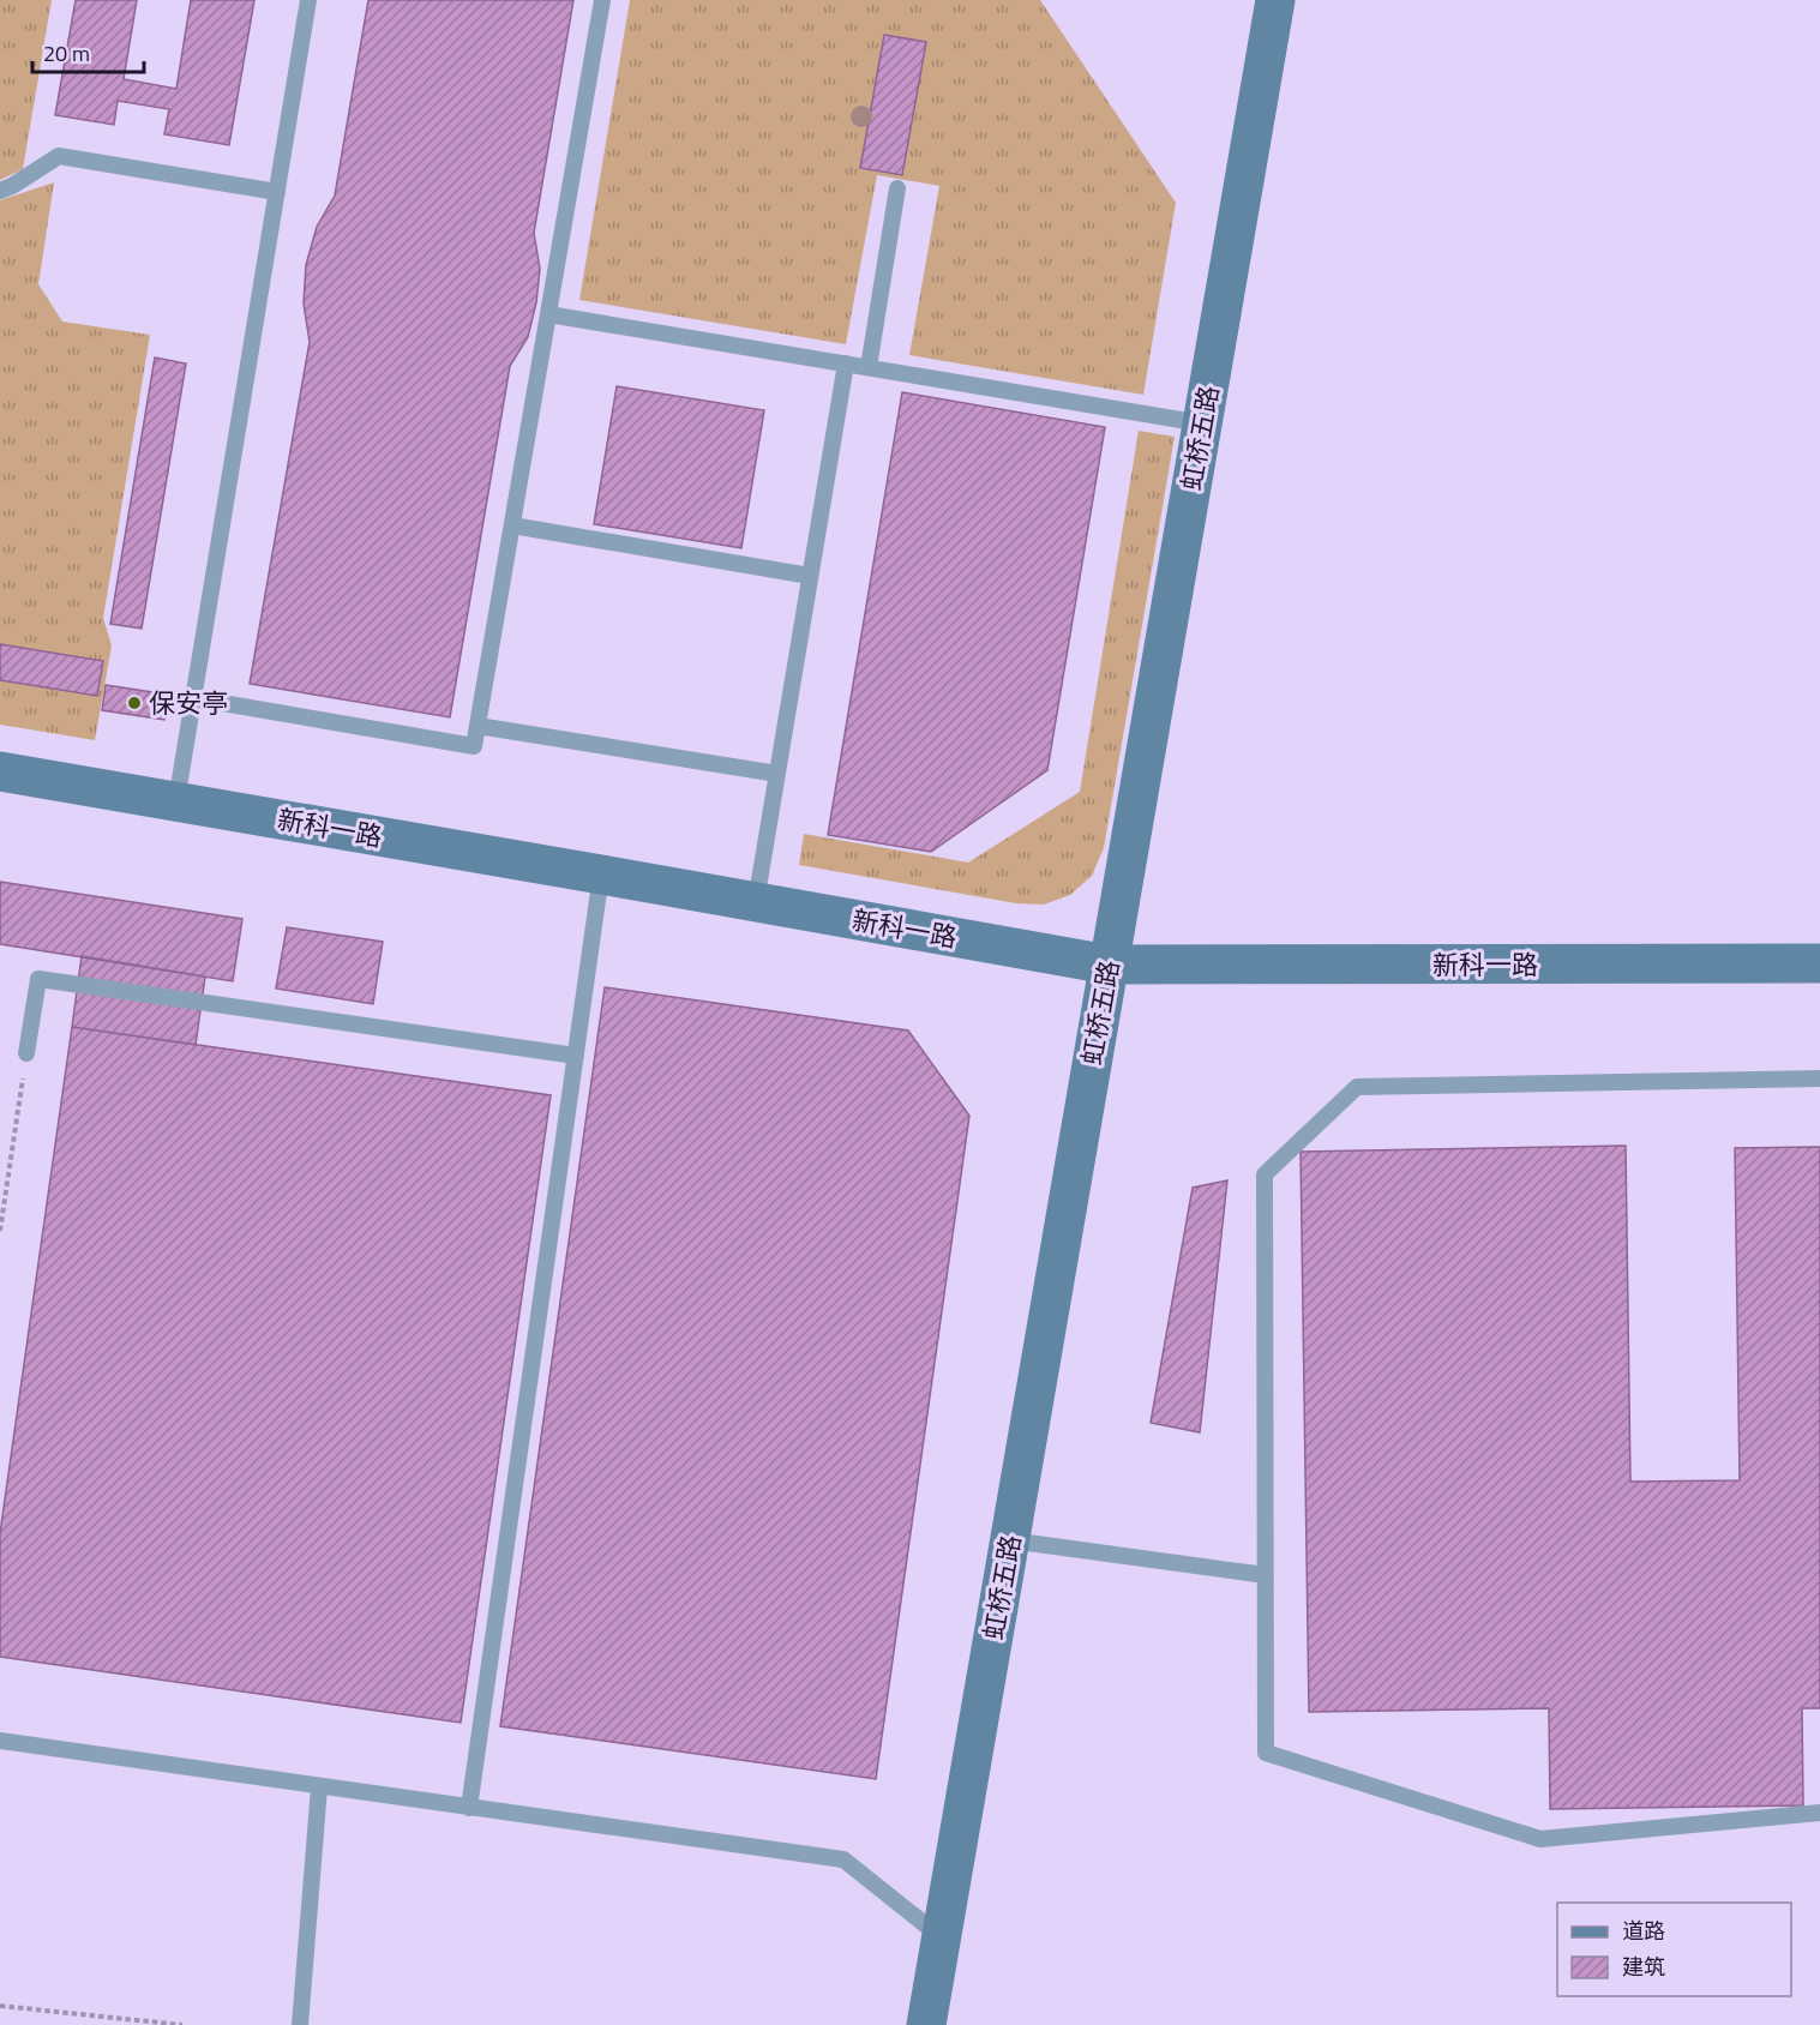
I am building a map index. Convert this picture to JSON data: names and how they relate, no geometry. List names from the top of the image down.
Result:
{
  "streets": {
    "street": ["虹桥五路", "新科一路"]
  },
  "crossings": [
    ["虹桥五路", "新科一路"]
  ],
  "places": ["保安亭"],
  "legend": ["道路", "建筑"],
  "scale_bar": "20 m"
}
